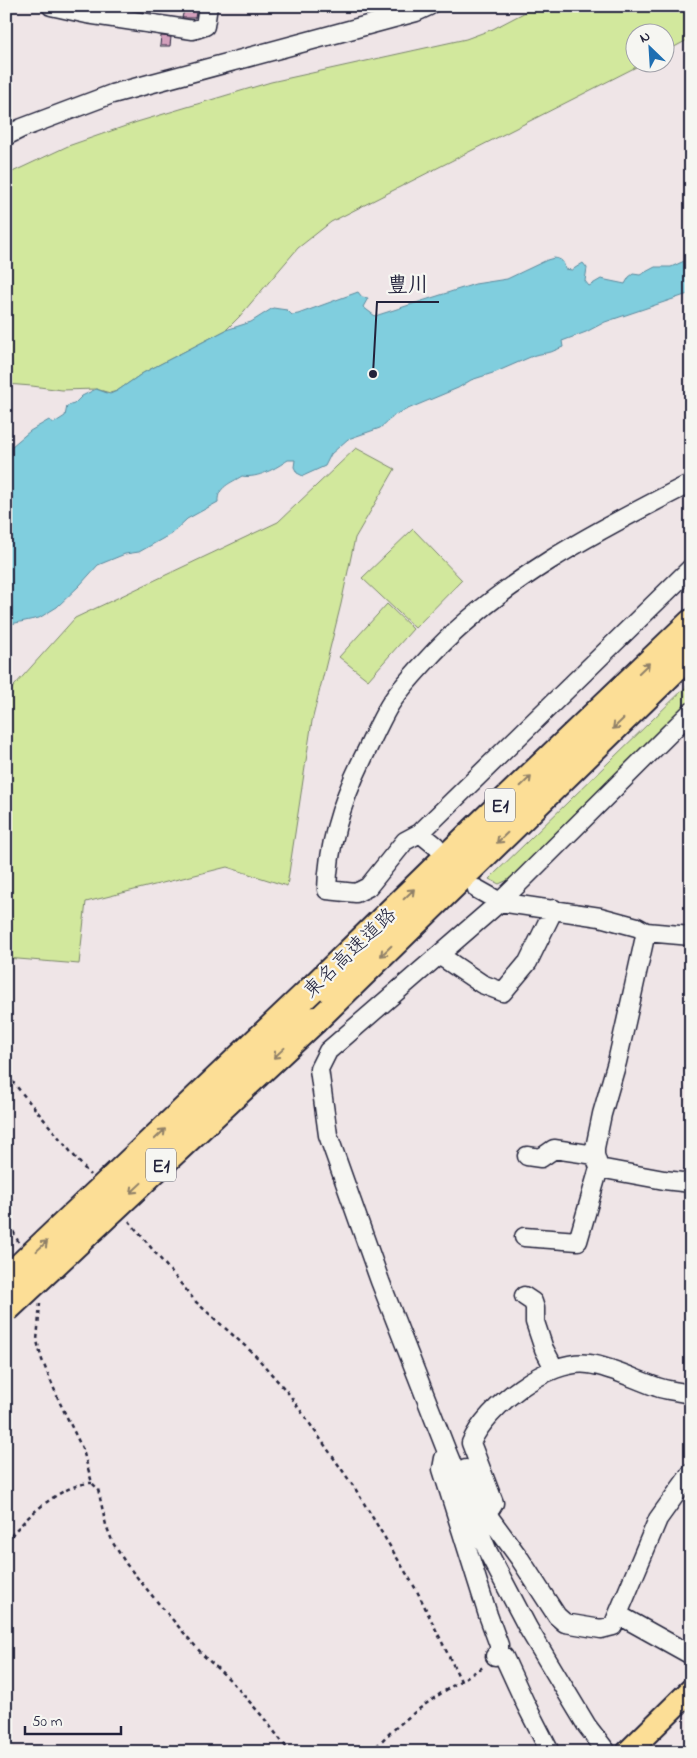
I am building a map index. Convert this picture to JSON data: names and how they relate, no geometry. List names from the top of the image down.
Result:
{
  "streets": {
    "highway": ["E1", "東名高速道路"]
  },
  "places": ["豊川"],
  "scale_bar": "50 m",
  "north": "top left"
}
